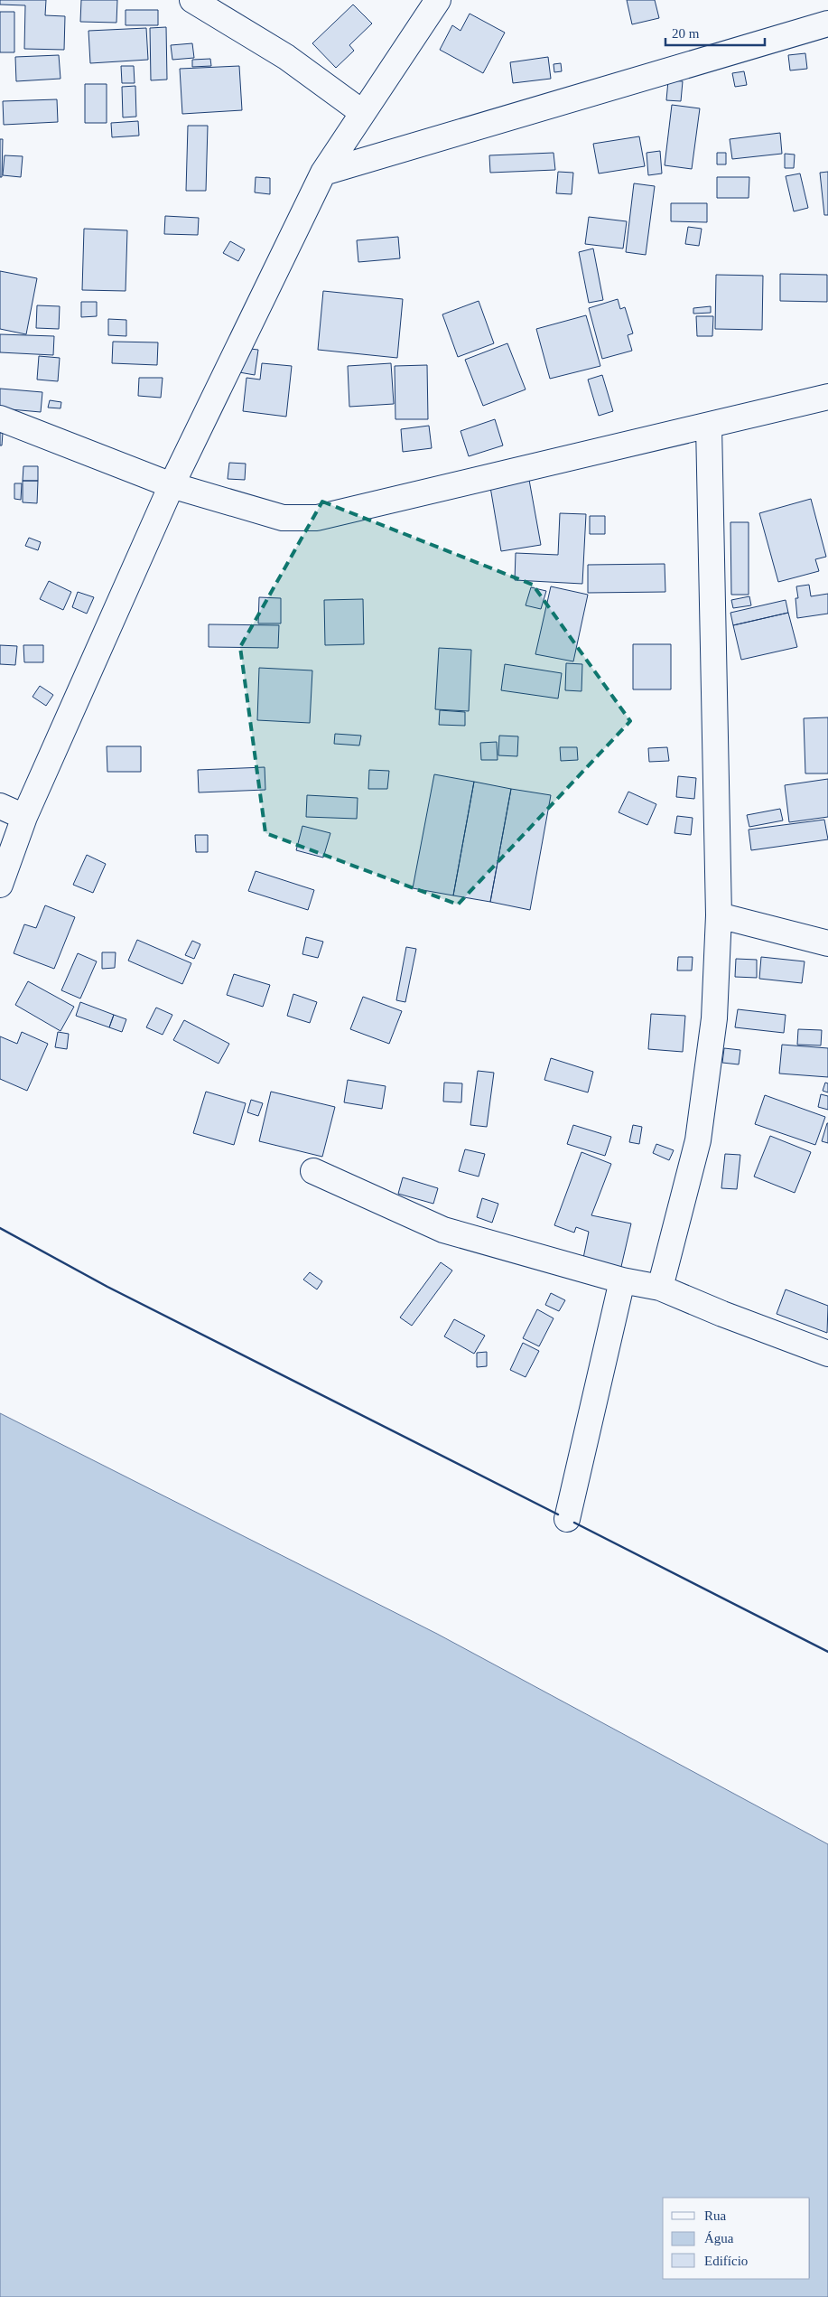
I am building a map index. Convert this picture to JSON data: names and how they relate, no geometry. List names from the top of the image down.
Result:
{
  "legend": ["Rua", "Água", "Edifício"],
  "scale_bar": "20 m"
}
